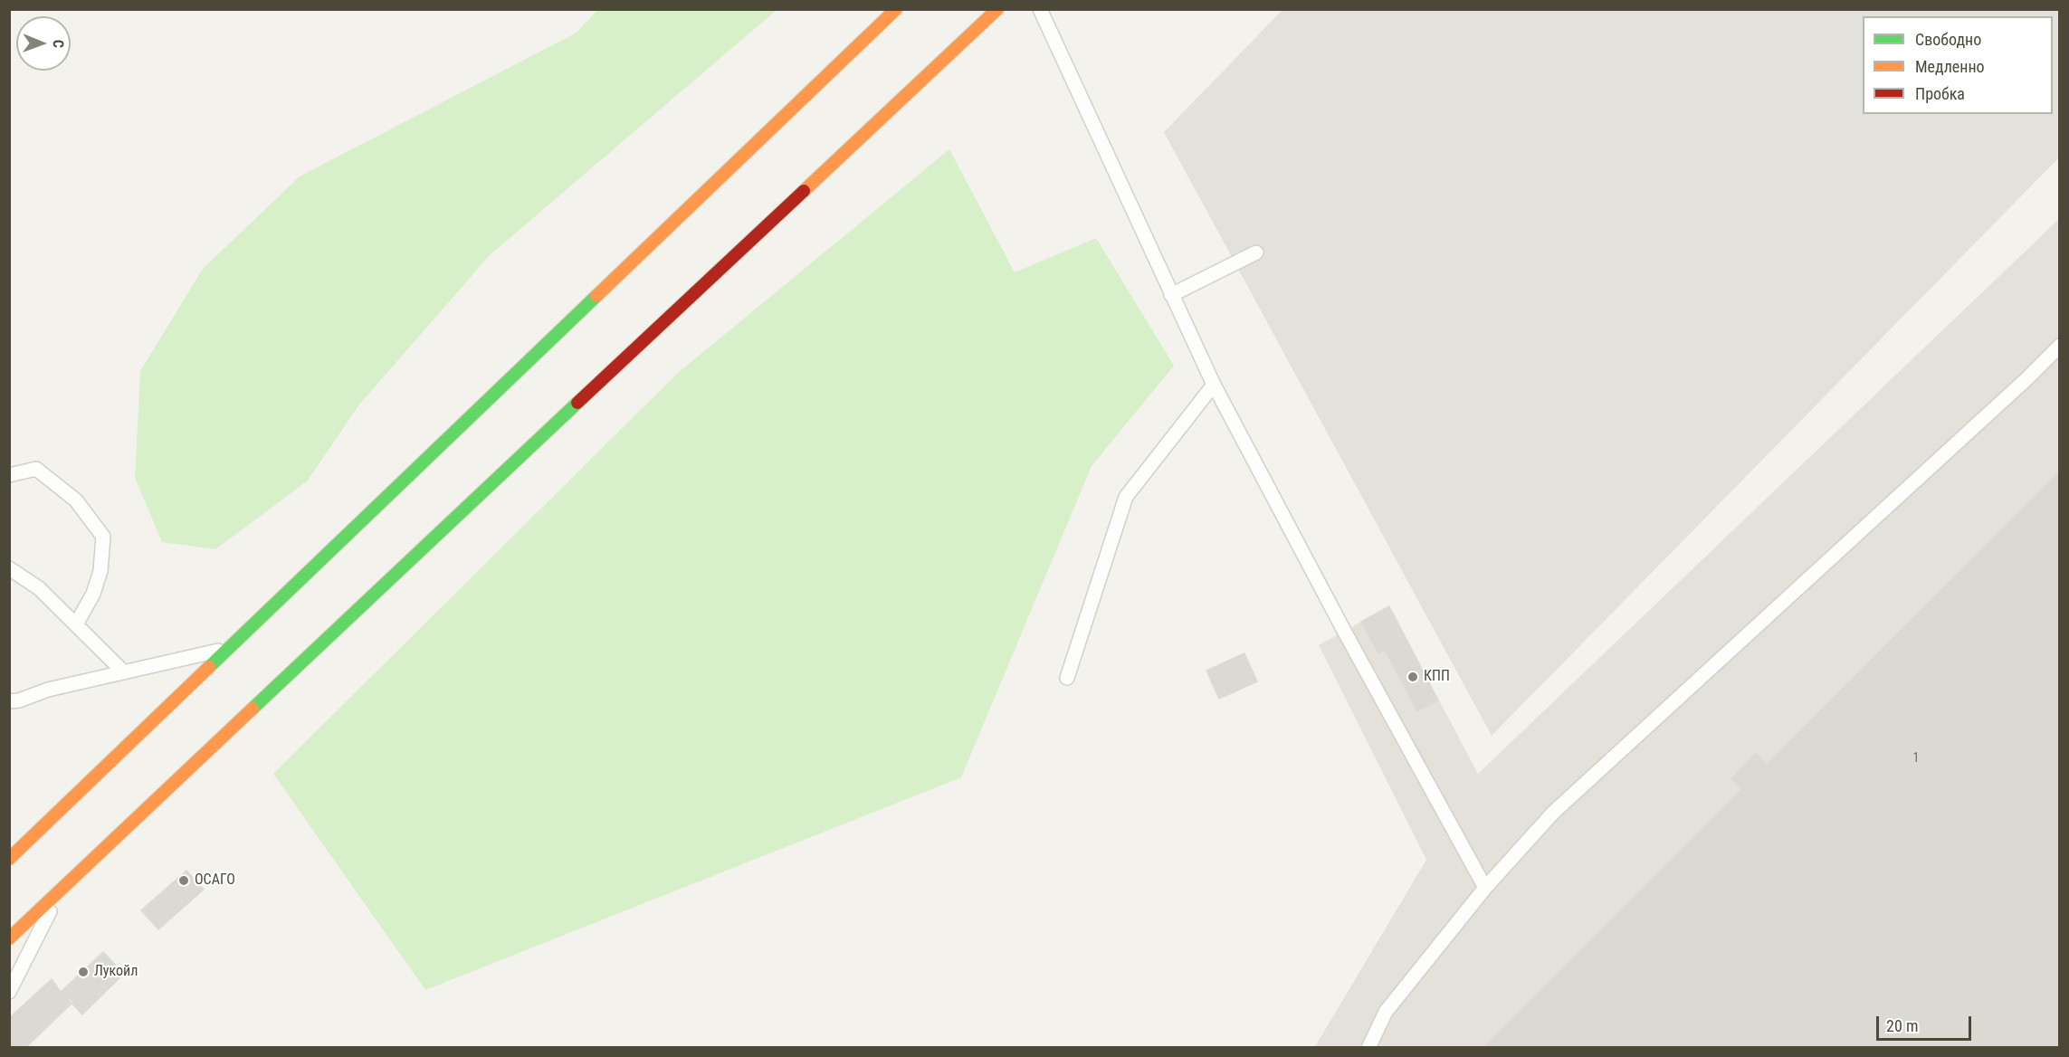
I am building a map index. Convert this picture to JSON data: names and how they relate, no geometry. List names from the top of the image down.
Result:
{
  "places": ["КПП", "ОСАГО", "Лукойл"],
  "house_numbers": ["1"],
  "legend": ["Свободно", "Медленно", "Пробка"],
  "scale_bar": "20 m",
  "north": "right"
}
